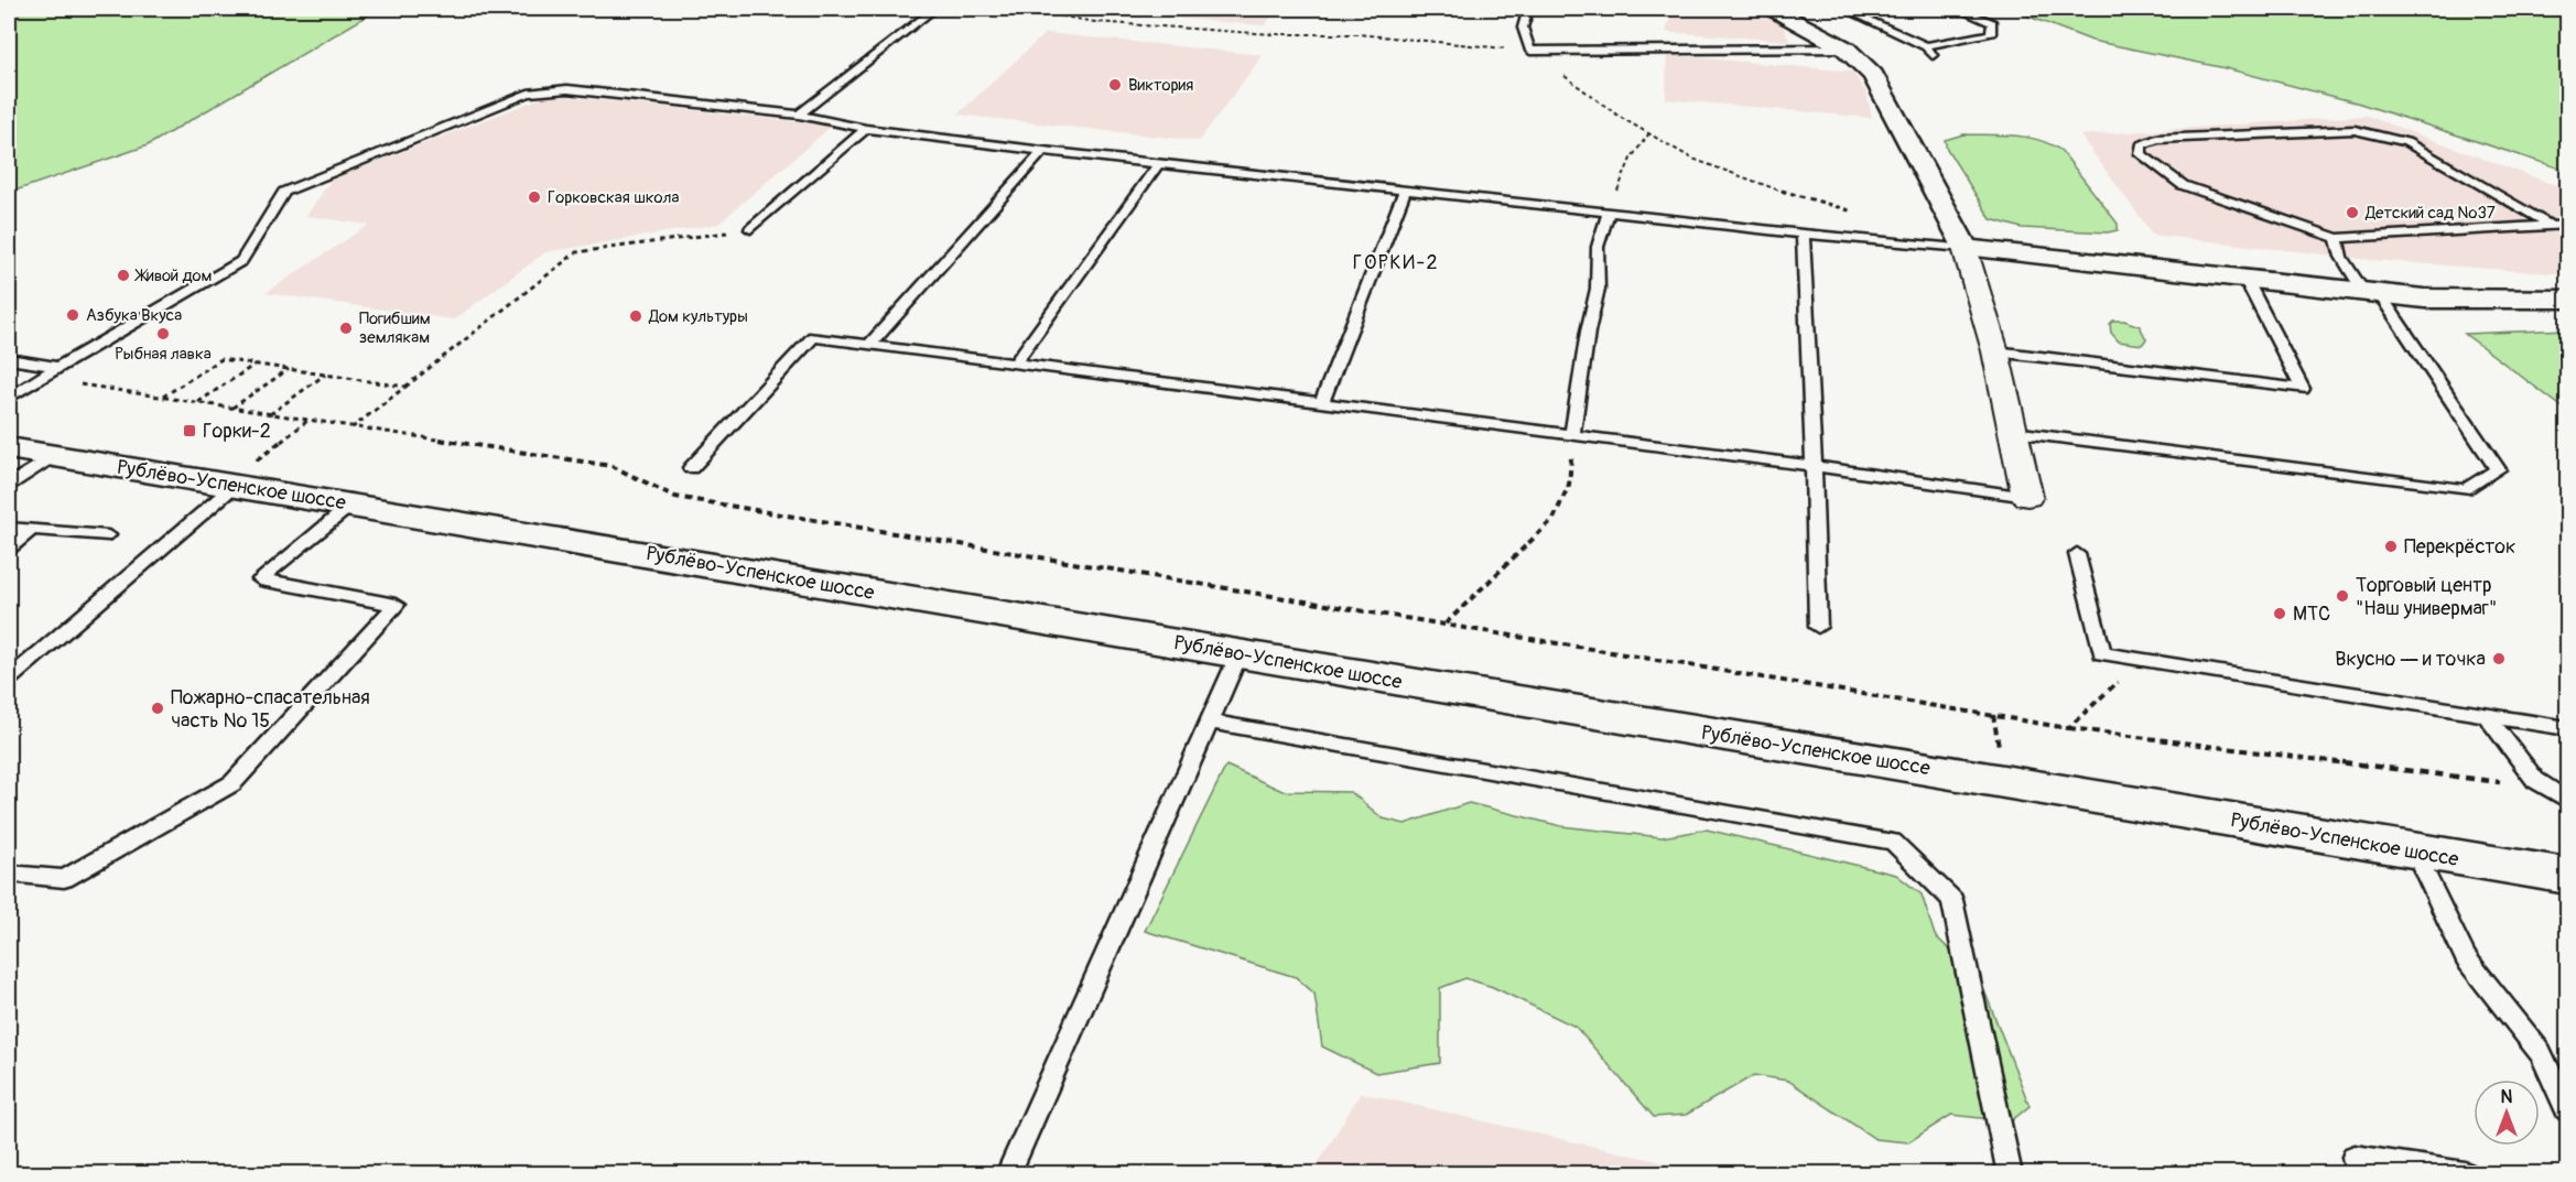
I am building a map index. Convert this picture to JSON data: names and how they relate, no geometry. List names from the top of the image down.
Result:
{
  "streets": {
    "main road": ["Рублёво-Успенское шоссе"]
  },
  "districts": ["ГОРКИ-2"],
  "places": {
    "other": [
      "Виктория",
      "Горковская школа",
      "Детский сад №37",
      "Живой дом",
      "Азбука Вкуса",
      "Дом культуры",
      "Погибшим землякам",
      "Рыбная лавка",
      "Перекрёсток",
      "Торговый центр \"Наш универмаг\"",
      "МТС",
      "Вкусно — и точка",
      "Пожарно-спасательная часть № 15"
    ],
    "transit": ["Горки-2"]
  },
  "north": "top"
}
